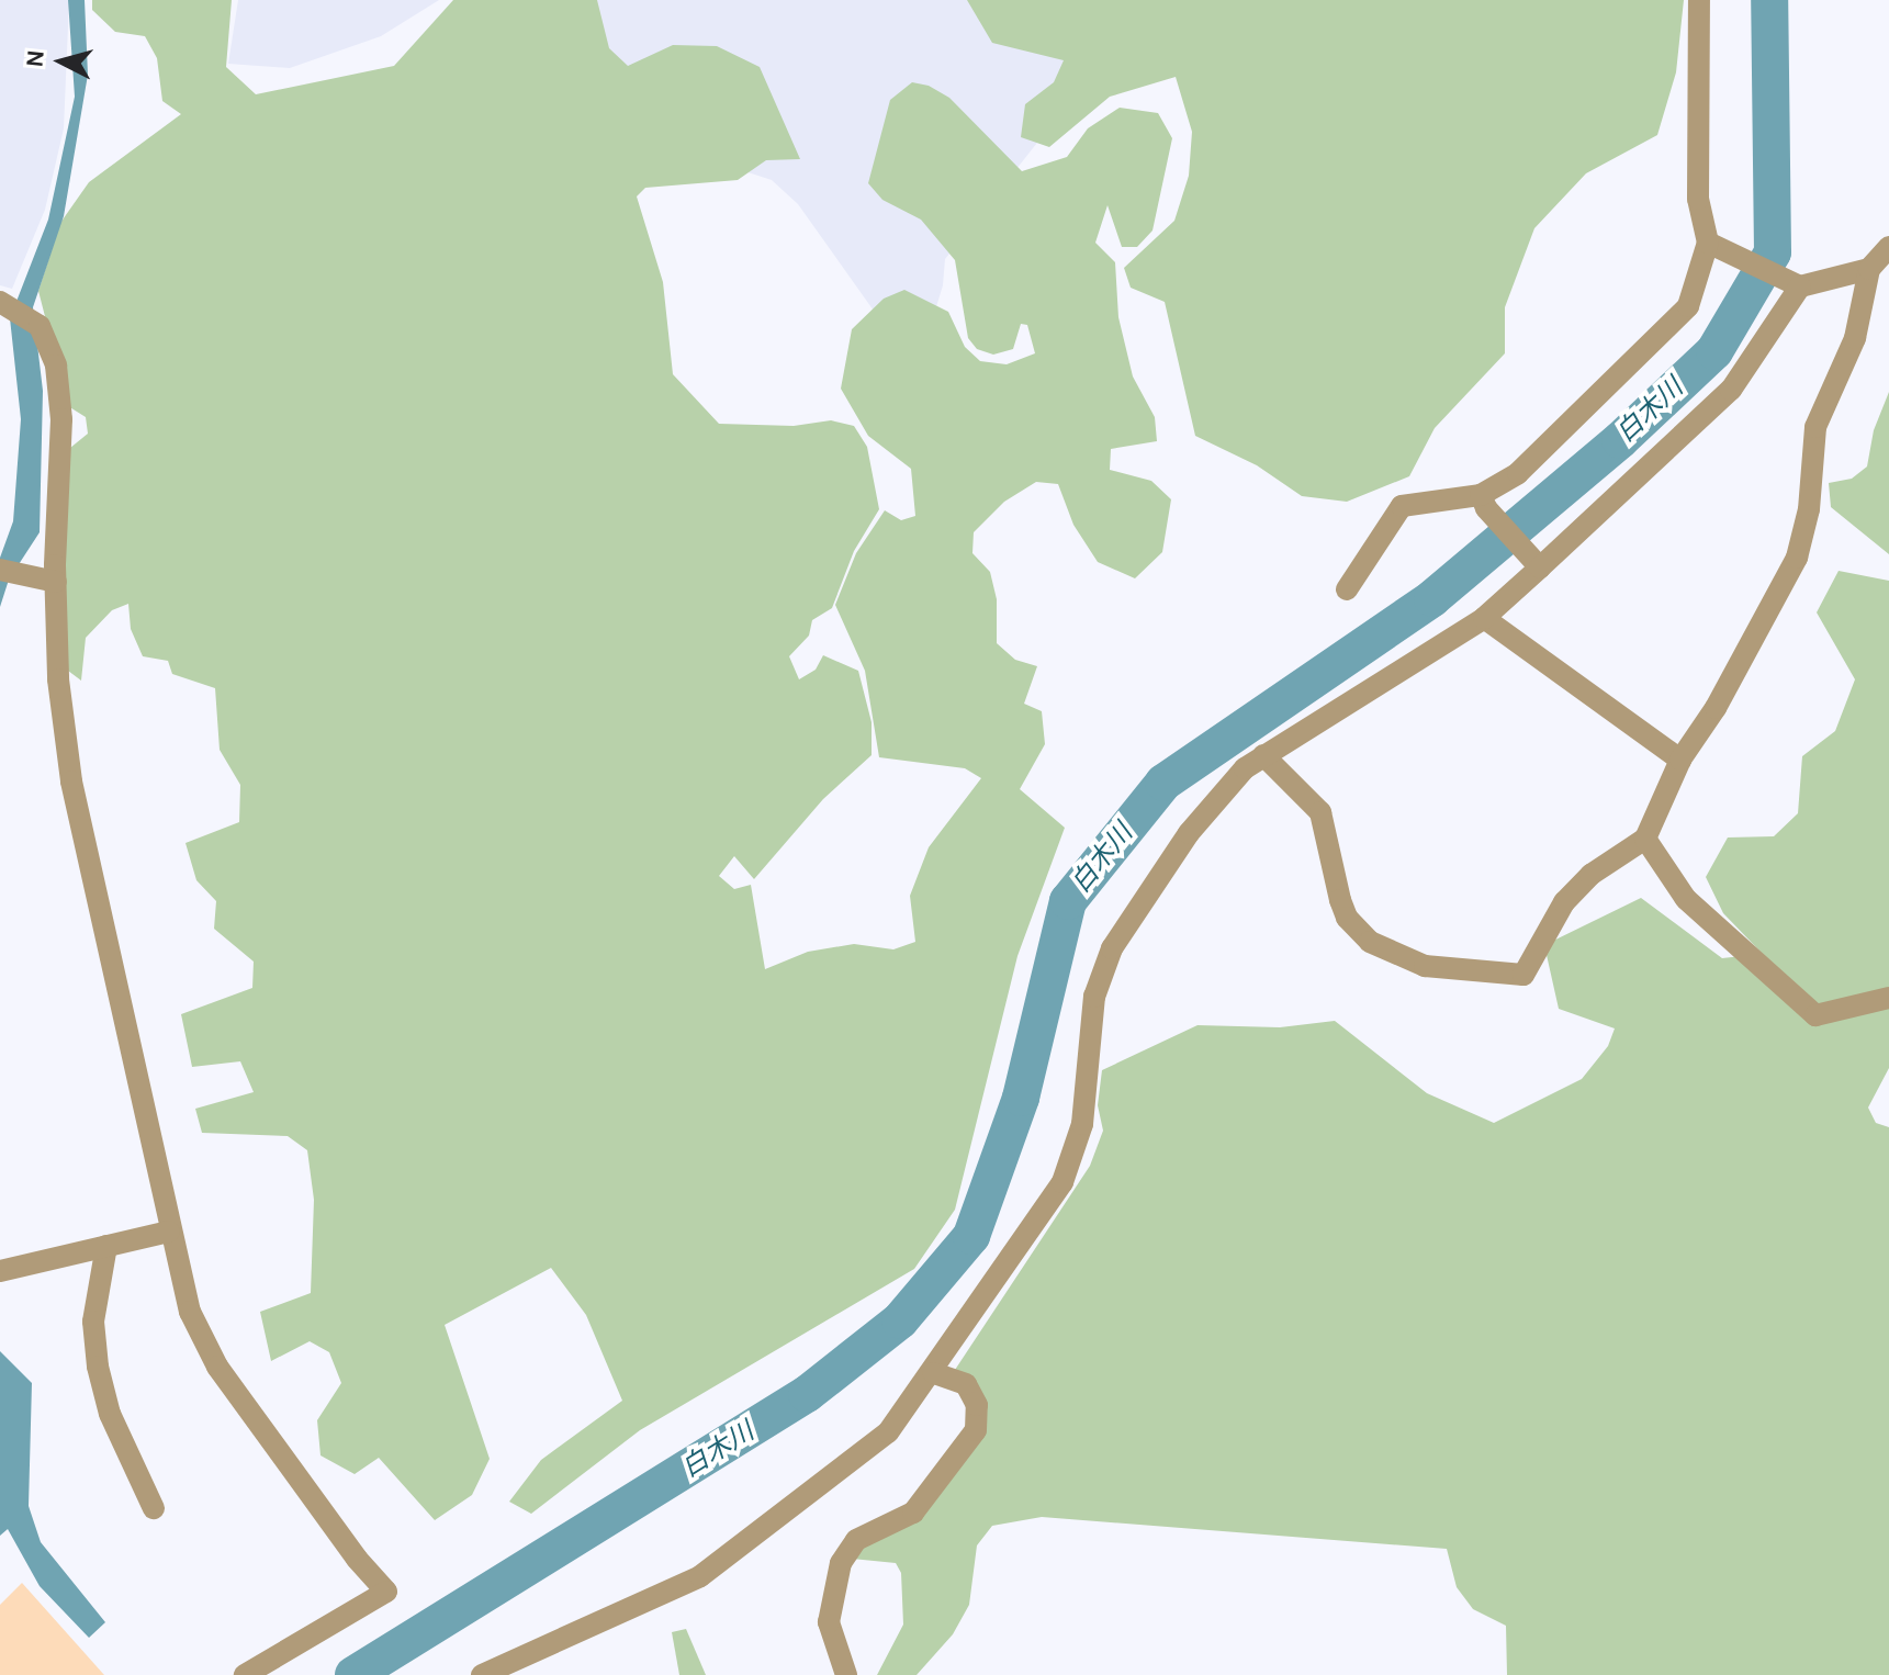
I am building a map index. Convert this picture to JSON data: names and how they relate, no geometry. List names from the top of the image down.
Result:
{
  "water": ["白木川"],
  "north": "left"
}
